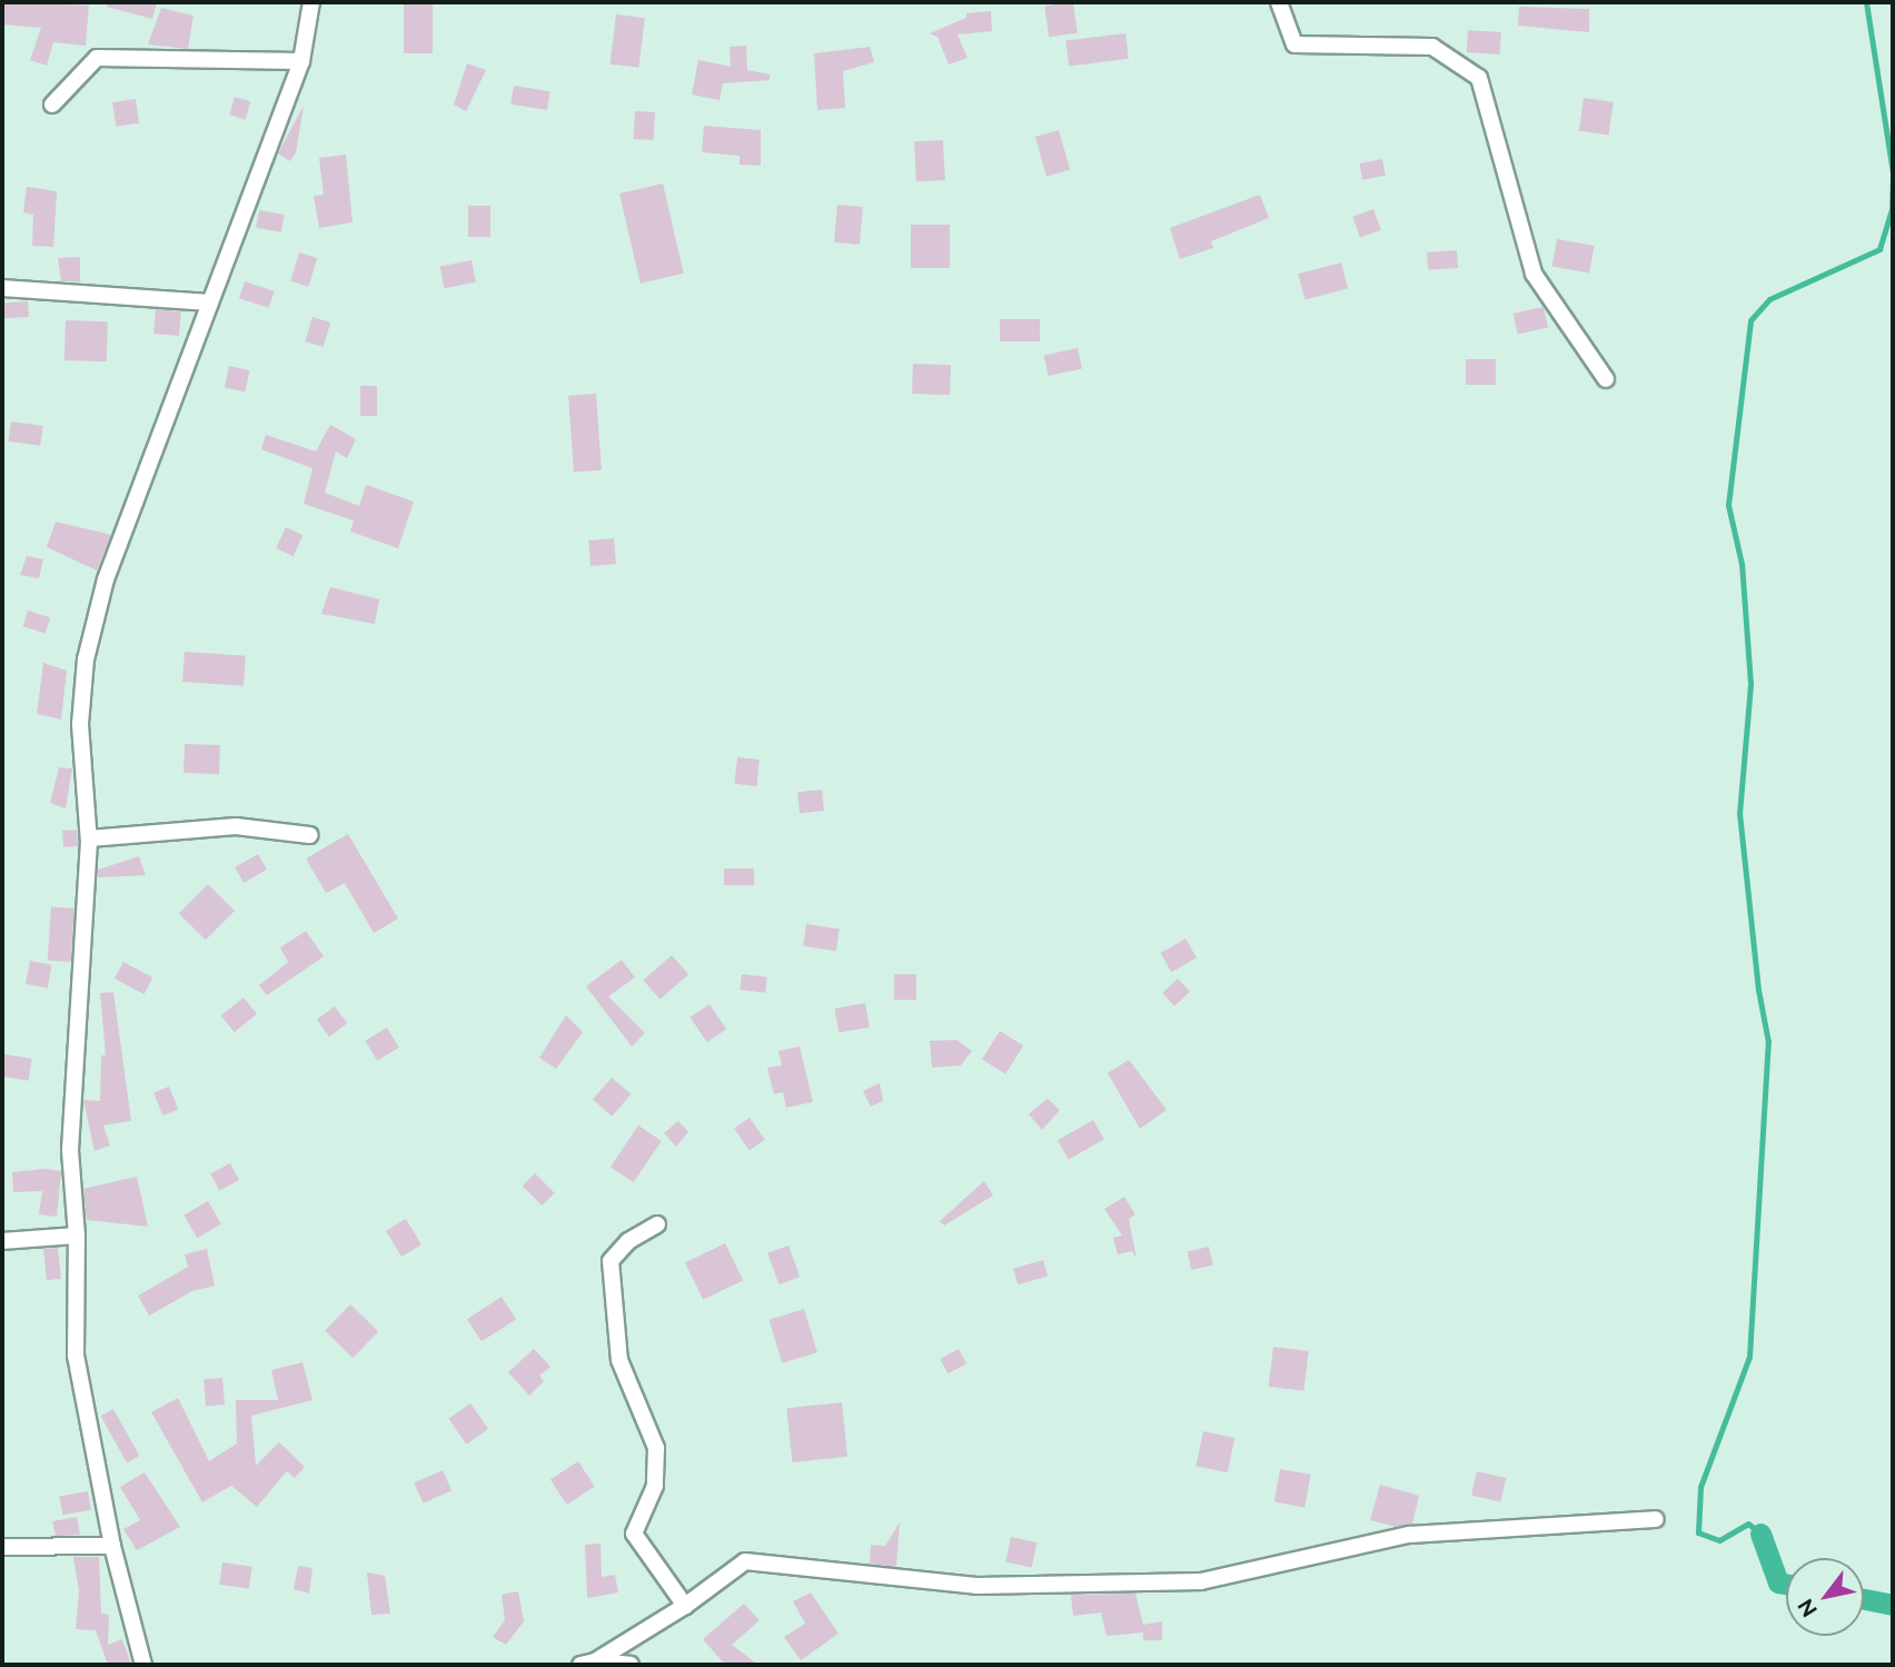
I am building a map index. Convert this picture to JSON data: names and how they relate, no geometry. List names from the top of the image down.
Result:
{
  "north": "bottom left"
}
